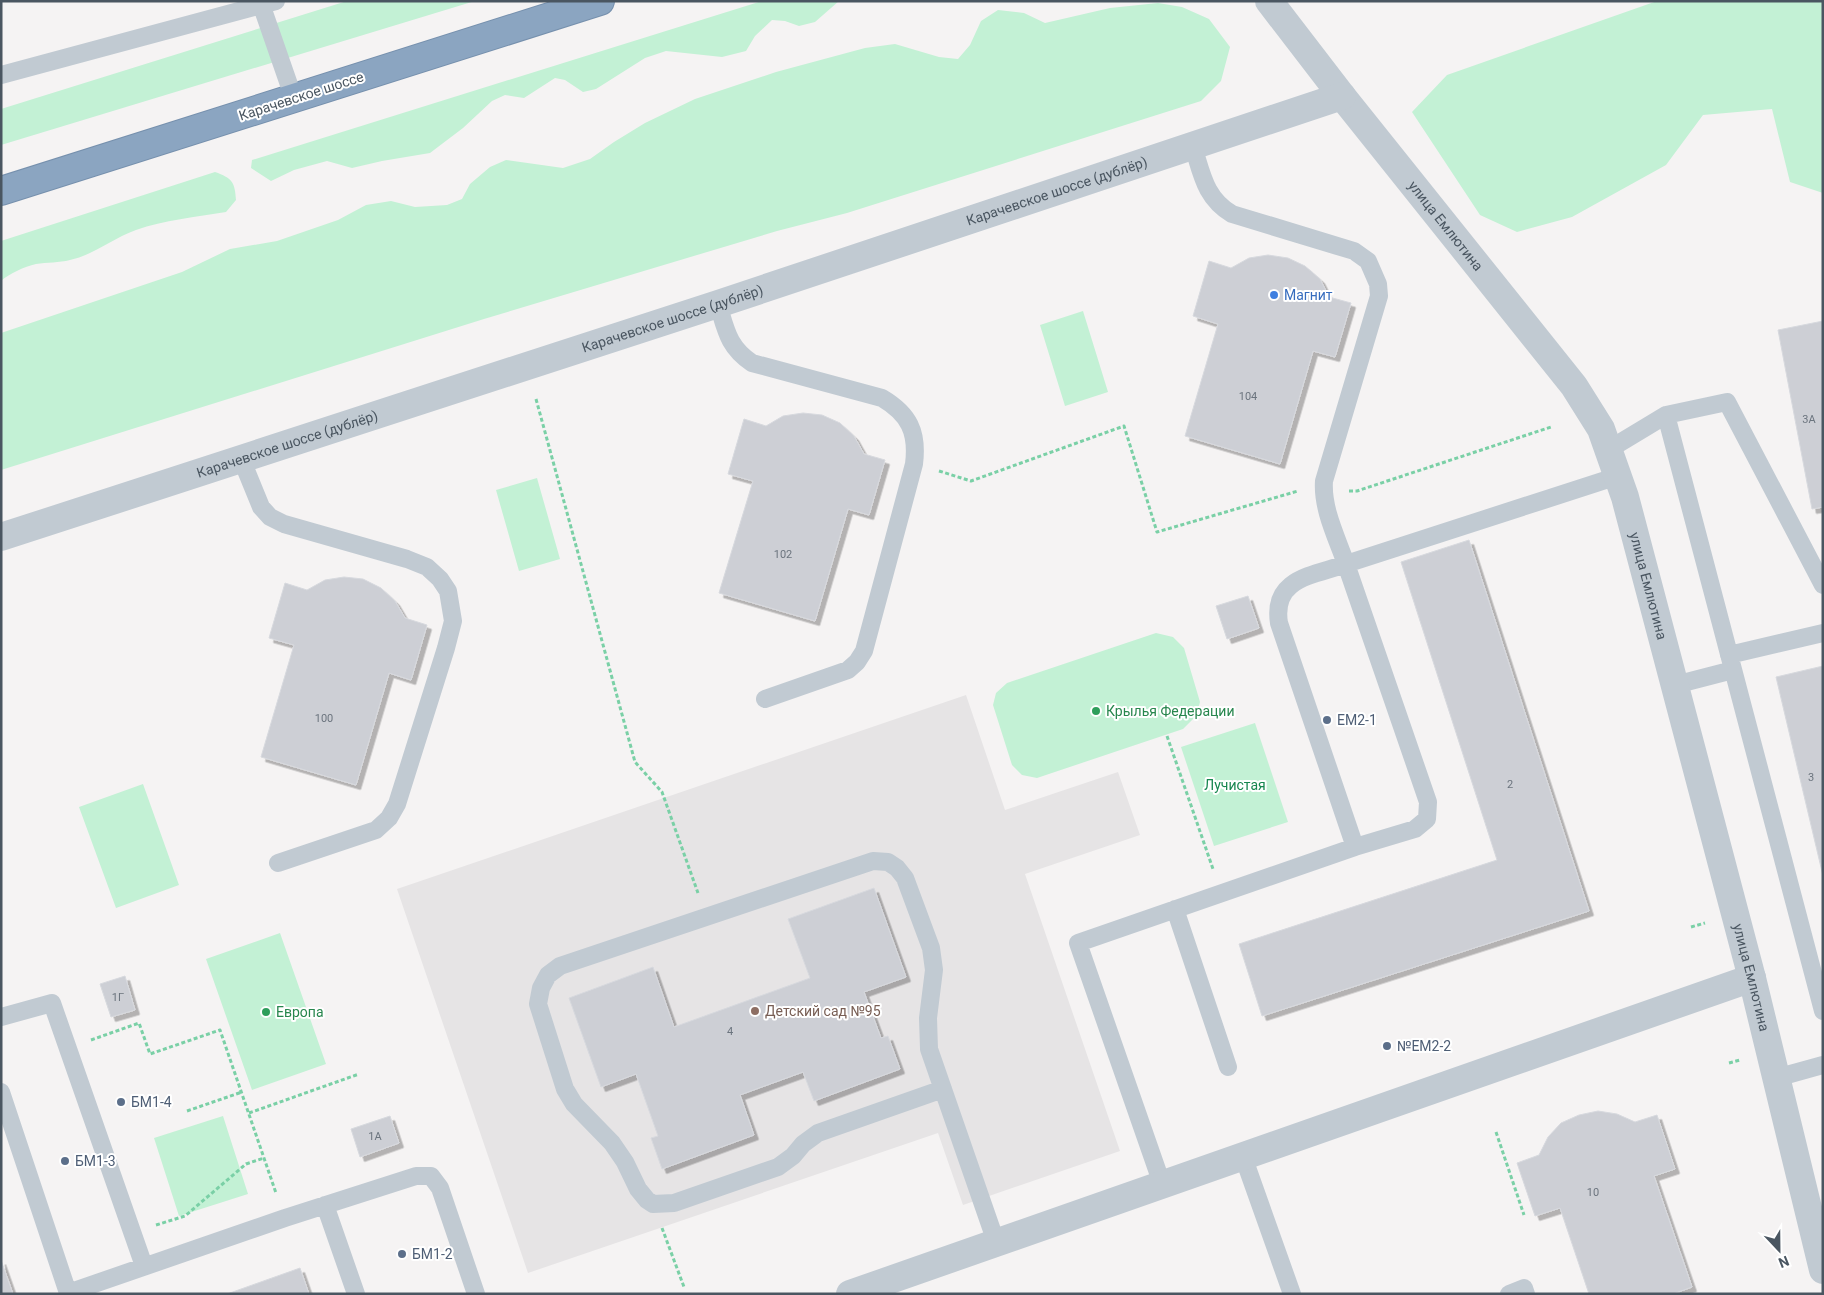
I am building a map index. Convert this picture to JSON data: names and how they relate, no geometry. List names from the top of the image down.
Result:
{
  "streets": {
    "highway": ["Карачевское шоссе"],
    "street": ["Карачевское шоссе (дублёр)", "улица Емлютина"]
  },
  "crossings": [
    ["Карачевское шоссе (дублёр)", "улица Емлютина"]
  ],
  "parks": ["Лучистая"],
  "places": [
    "Магнит",
    "Крылья Федерации",
    "ЕМ2-1",
    "Детский сад №95",
    "Европа",
    "№ЕМ2-2",
    "БМ1-4",
    "БМ1-3",
    "БМ1-2"
  ],
  "house_numbers": [
    "104",
    "3А",
    "102",
    "100",
    "3",
    "2",
    "1Г",
    "4",
    "1А",
    "10"
  ],
  "north": "bottom"
}
